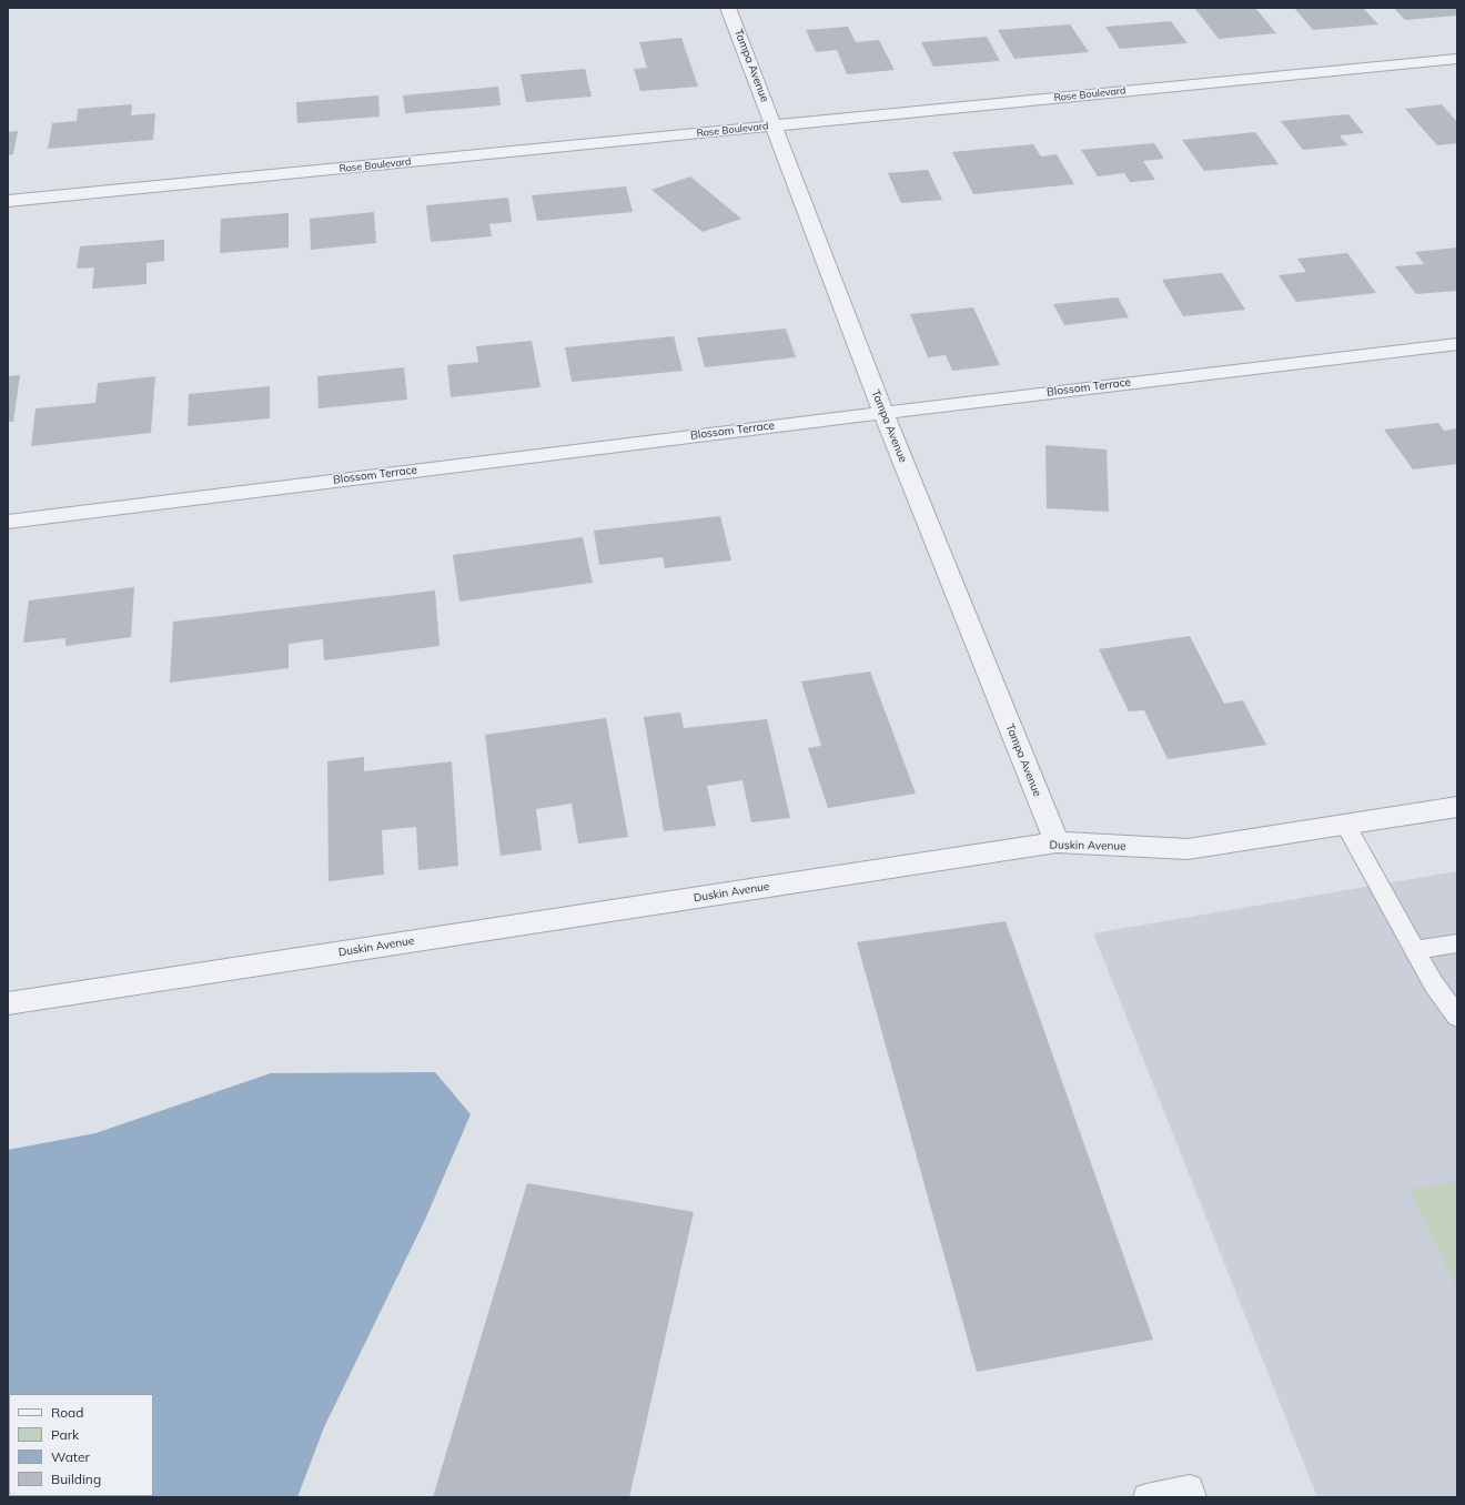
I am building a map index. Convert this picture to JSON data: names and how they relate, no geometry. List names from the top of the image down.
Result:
{
  "streets": {
    "street": [
      "Tampa Avenue",
      "Rose Boulevard",
      "Blossom Terrace",
      "Duskin Avenue"
    ]
  },
  "crossings": [
    ["Tampa Avenue", "Rose Boulevard"],
    ["Tampa Avenue", "Blossom Terrace"],
    ["Tampa Avenue", "Duskin Avenue"]
  ],
  "legend": [
    "Road",
    "Park",
    "Water",
    "Building"
  ]
}
